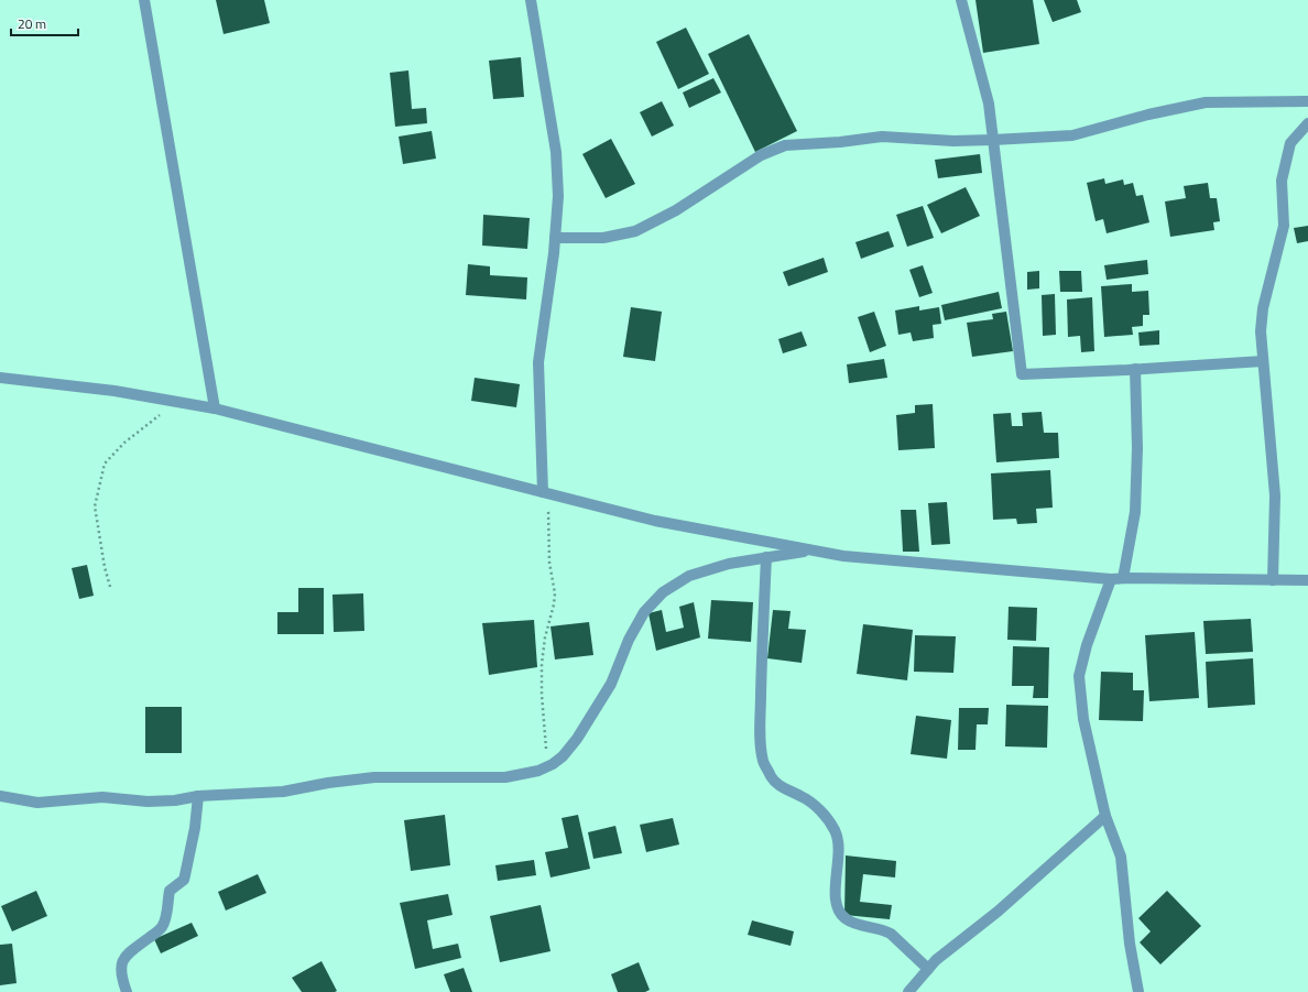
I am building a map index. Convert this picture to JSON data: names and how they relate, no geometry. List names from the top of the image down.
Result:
{
  "scale_bar": "20 m"
}
